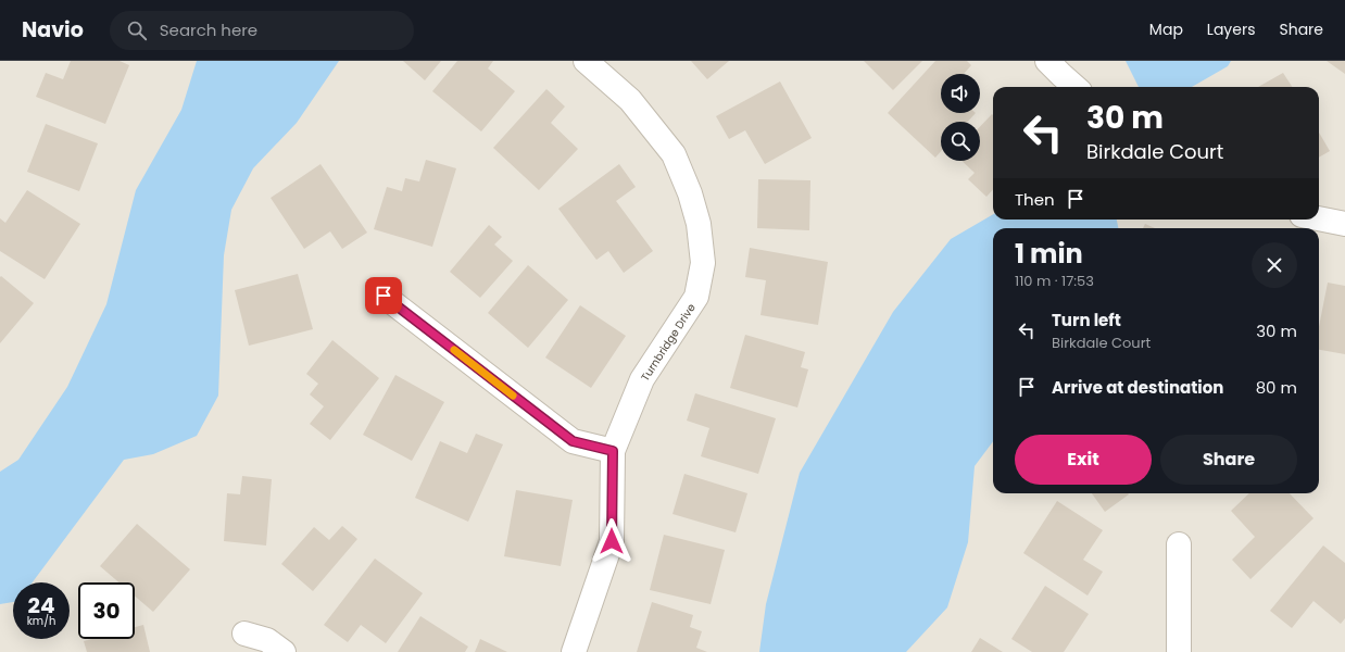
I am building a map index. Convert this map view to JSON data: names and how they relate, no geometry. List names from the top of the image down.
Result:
{
  "streets": {
    "street": ["Turnbridge Drive"]
  },
  "page": {
    "header": "Navio",
    "search": "Search here",
    "nav": ["Map", "Layers", "Share"],
    "turn": ["30 m", "Birkdale Court"],
    "then": "Then",
    "heading": ["1 min", "110 m · 17:53"],
    "list": [
      {
        "name": "Turn left",
        "note": "Birkdale Court",
        "value": "30 m"
      },
      {
        "name": "Arrive at destination",
        "value": "80 m"
      }
    ],
    "buttons": ["Exit", "Share"],
    "speed": "24 km/h",
    "limit": "30"
  }
}
